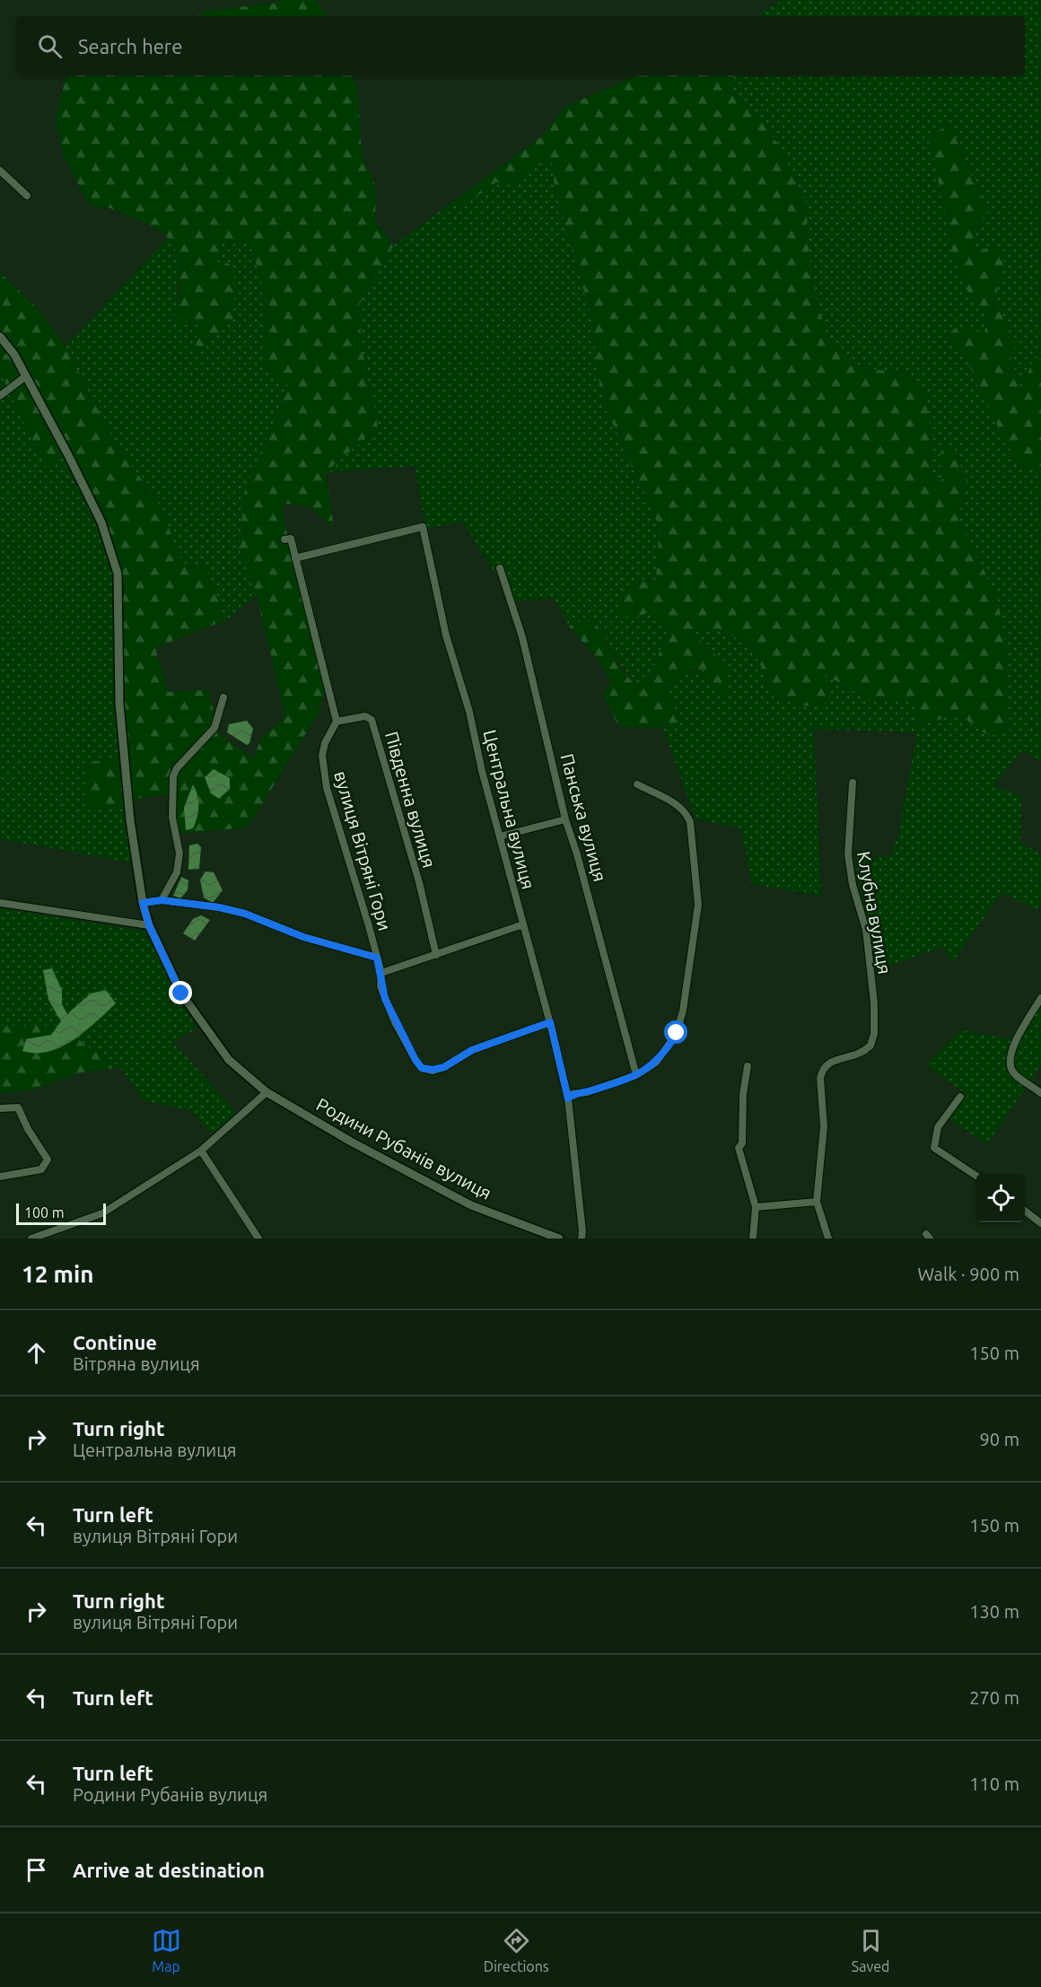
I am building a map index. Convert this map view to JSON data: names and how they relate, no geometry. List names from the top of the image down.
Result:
{
  "streets": {
    "street": [
      "Південна вулиця",
      "Центральна вулиця",
      "Панська вулиця",
      "вулиця Вітряні Гори",
      "Клубна вулиця",
      "Родини Рубанів вулиця"
    ]
  },
  "crossings": [
    ["Південна вулиця", "вулиця Вітряні Гори"],
    ["Центральна вулиця", "вулиця Вітряні Гори"]
  ],
  "scale_bar": "100 m",
  "page": {
    "search": "Search here",
    "scale": "100 m",
    "heading": ["12 min", "Walk · 900 m"],
    "list": [
      ["Continue", "Вітряна вулиця", "150 m"],
      ["Turn right", "Центральна вулиця", "90 m"],
      ["Turn left", "вулиця Вітряні Гори", "150 m"],
      ["Turn right", "вулиця Вітряні Гори", "130 m"],
      ["Turn left", "270 m"],
      ["Turn left", "Родини Рубанів вулиця", "110 m"],
      "Arrive at destination"
    ],
    "nav": ["Map", "Directions", "Saved"]
  }
}
